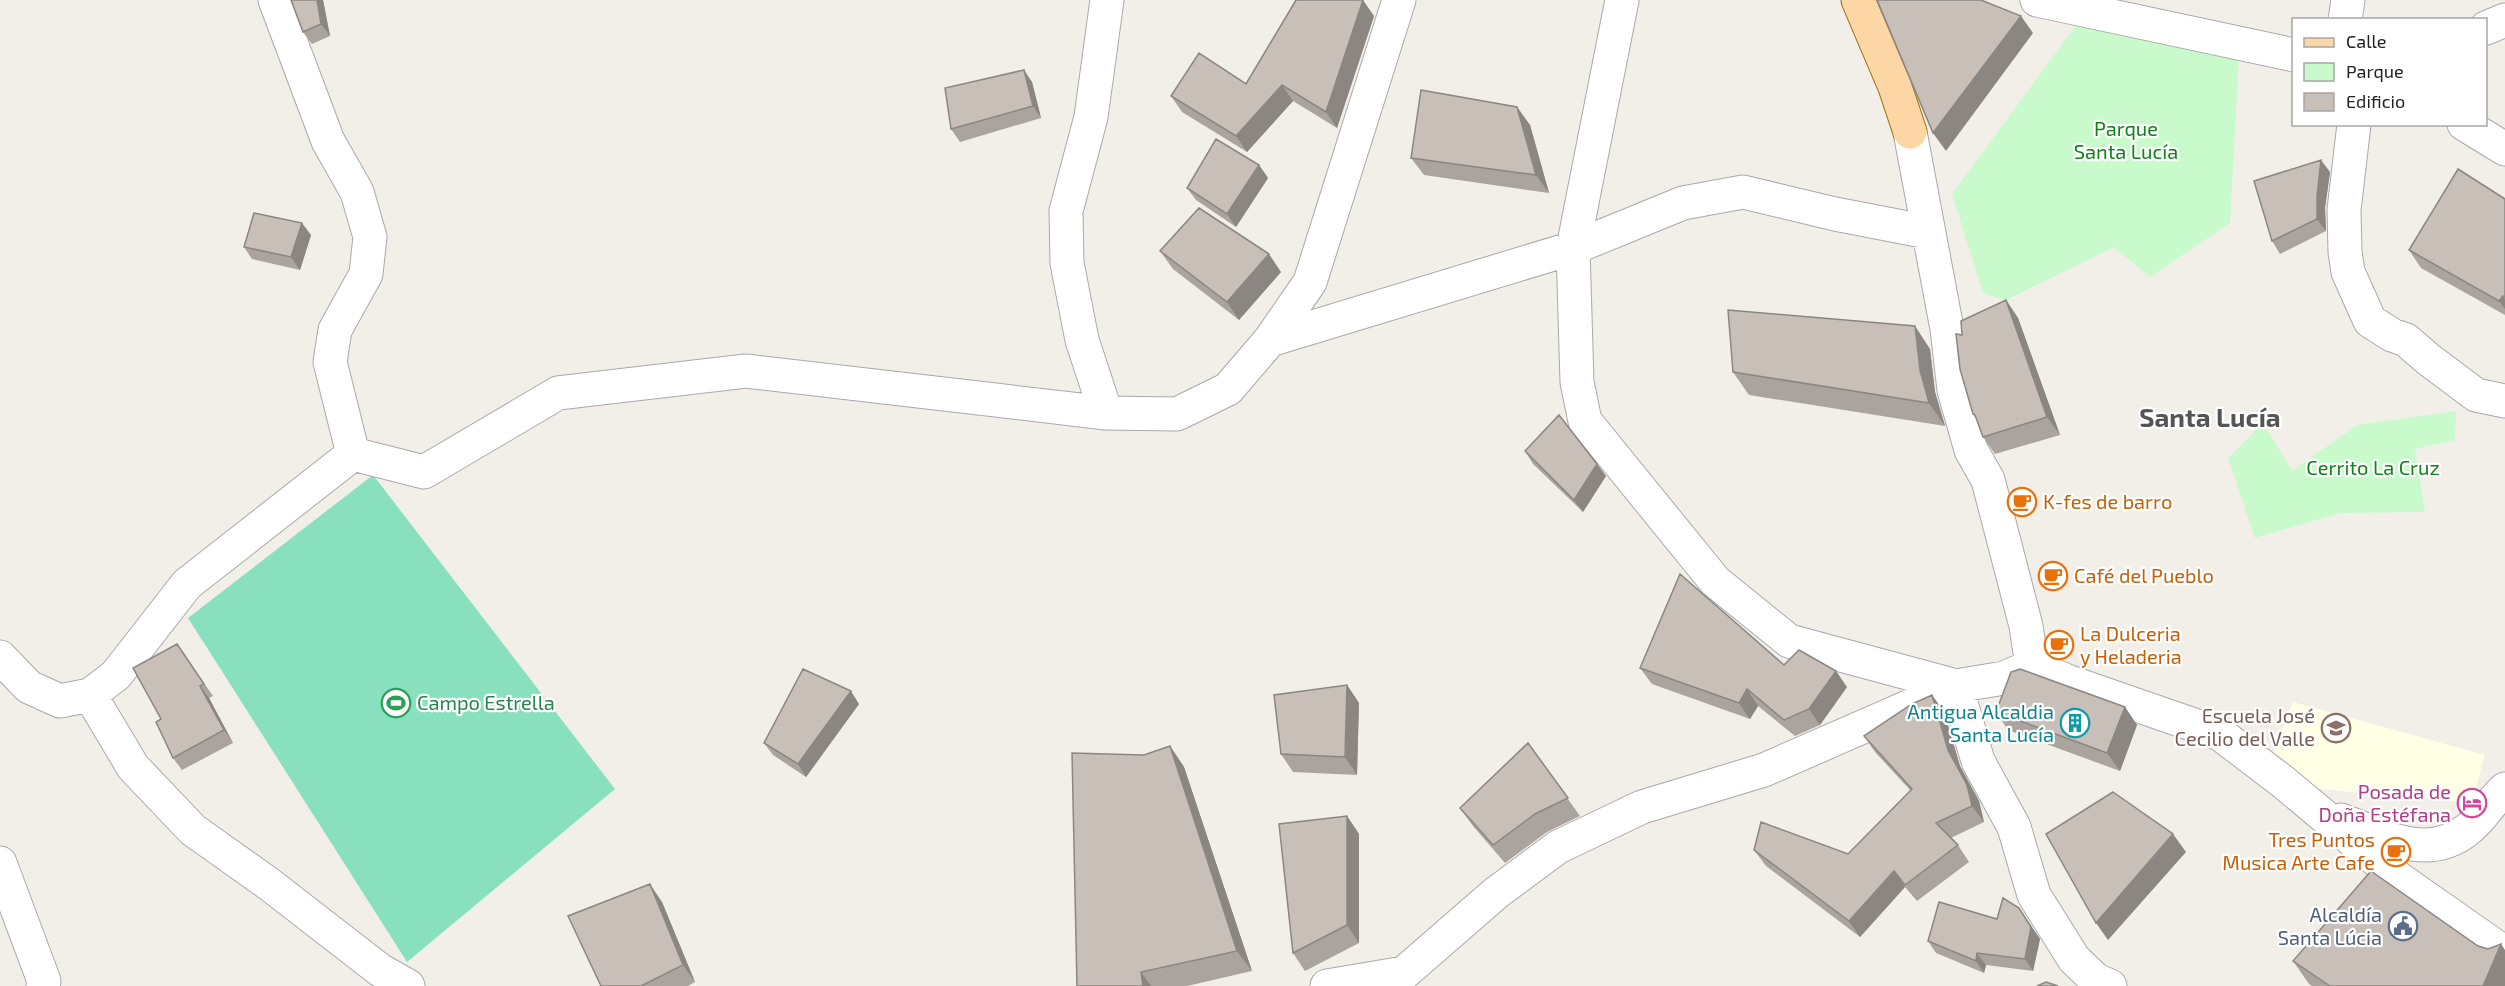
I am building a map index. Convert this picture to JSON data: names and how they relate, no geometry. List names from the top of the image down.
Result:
{
  "districts": ["Santa Lucía"],
  "parks": ["Parque Santa Lucía", "Cerrito La Cruz"],
  "places": {
    "cafe": [
      "K-fes de barro",
      "Café del Pueblo",
      "La Dulceria y Heladeria",
      "Tres Puntos Musica Arte Cafe"
    ],
    "sports": ["Campo Estrella"],
    "building": ["Antigua Alcaldia Santa Lucía"],
    "school or university": ["Escuela José Cecilio del Valle"],
    "hotel": ["Posada de Doña Estéfana"],
    "public building": ["Alcaldía Santa Lúcia"]
  },
  "legend": ["Calle", "Parque", "Edificio"]
}
